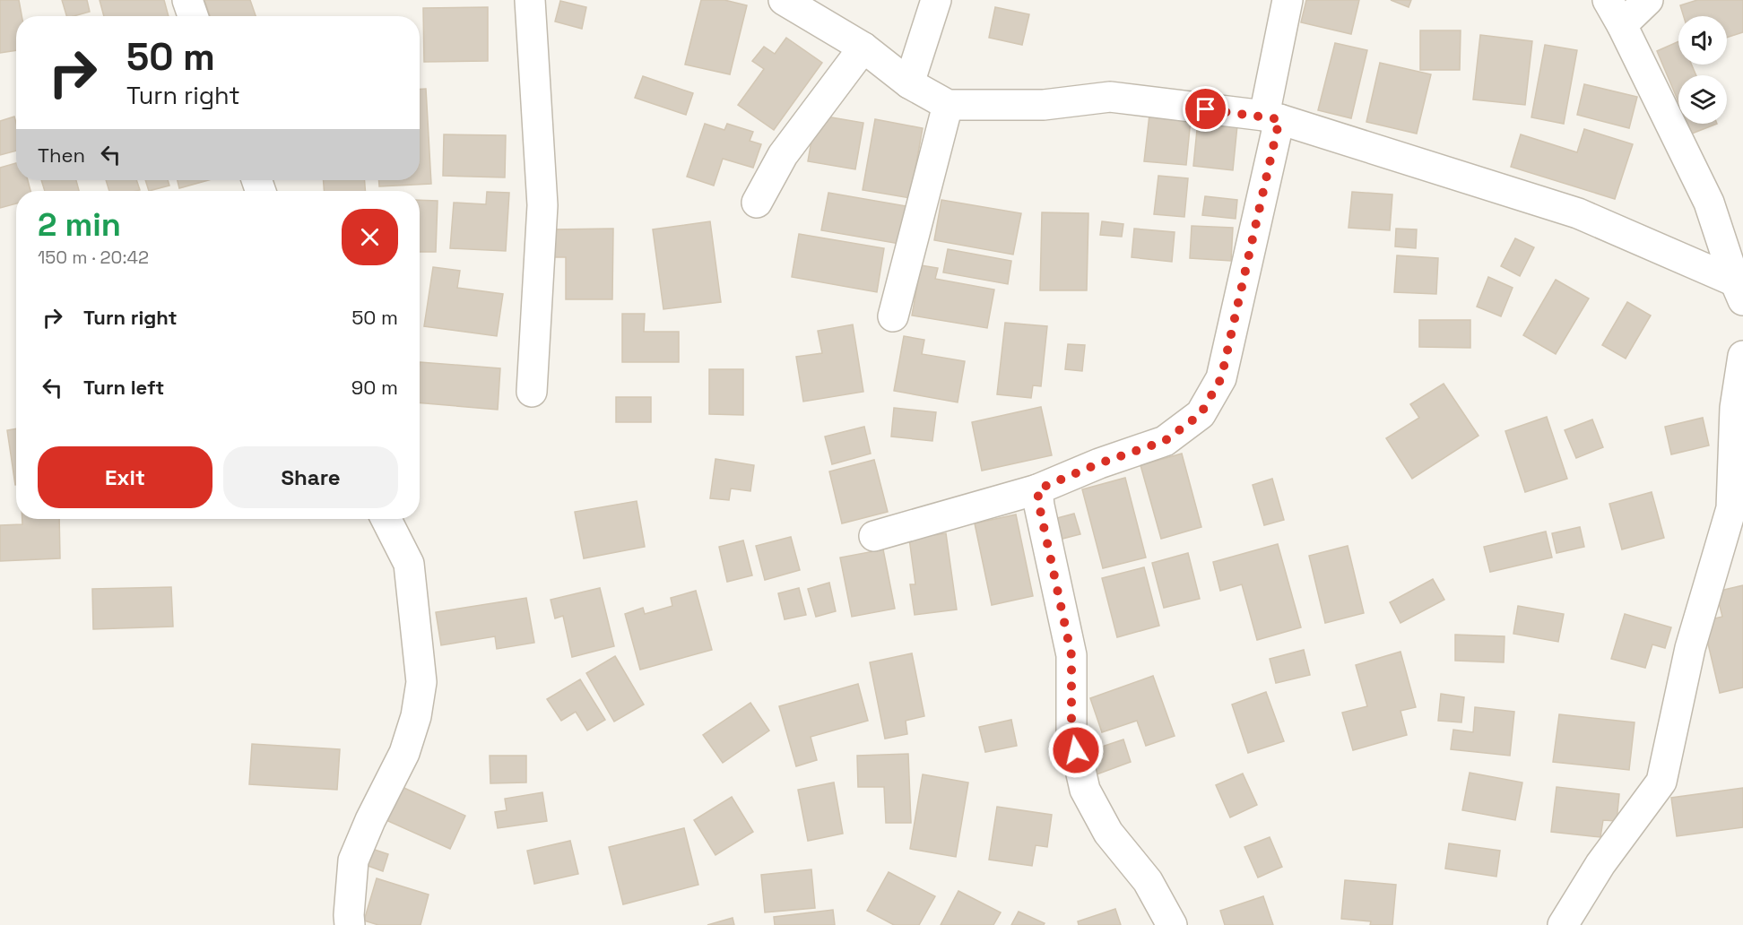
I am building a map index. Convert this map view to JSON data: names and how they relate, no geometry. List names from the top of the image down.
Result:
{
  "page": {
    "turn": ["50 m", "Turn right"],
    "then": "Then",
    "heading": ["2 min", "150 m · 20:42"],
    "list": [
      {
        "name": "Turn right",
        "value": "50 m"
      },
      {
        "name": "Turn left",
        "value": "90 m"
      }
    ],
    "buttons": ["Exit", "Share"]
  }
}
